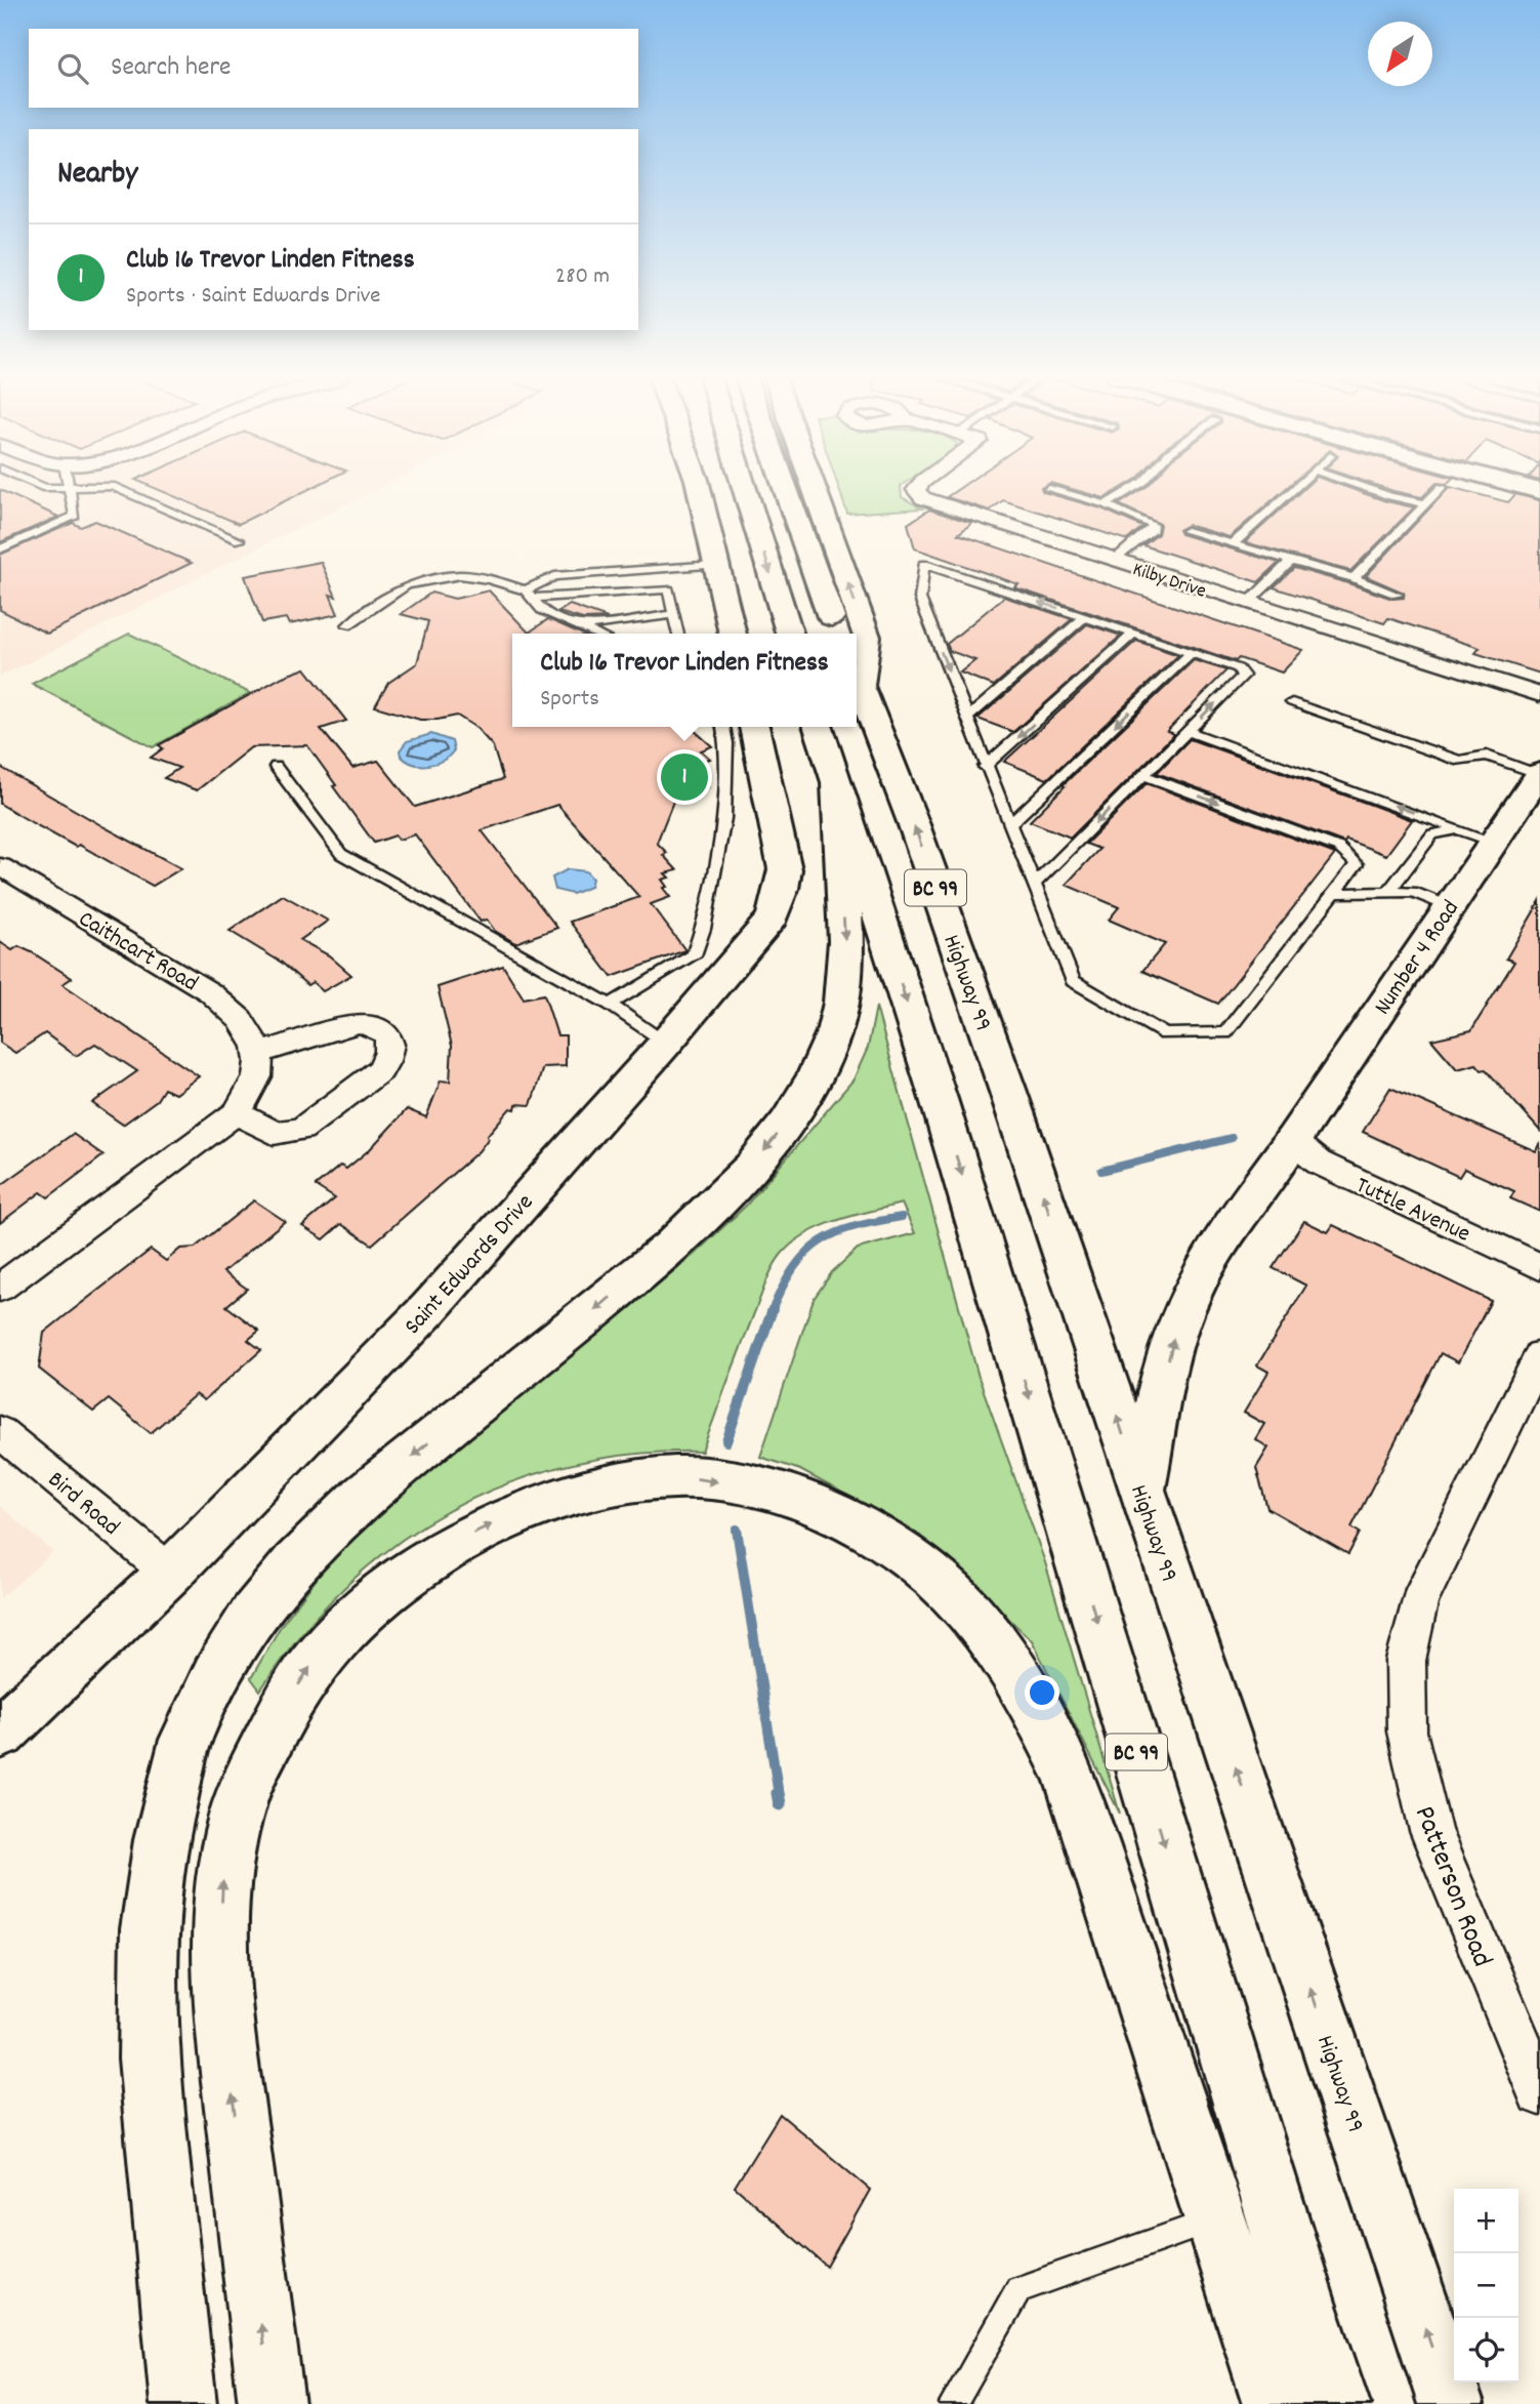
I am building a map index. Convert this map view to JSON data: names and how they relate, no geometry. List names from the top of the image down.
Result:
{
  "streets": {
    "main road": [
      "BC 99",
      "Number 4 Road",
      "Highway 99",
      "Saint Edwards Drive"
    ],
    "street": [
      "Kilby Drive",
      "Caithcart Road",
      "Tuttle Avenue",
      "Bird Road",
      "Patterson Road"
    ]
  },
  "crossings": [
    ["Number 4 Road", "Highway 99"],
    ["Number 4 Road", "Tuttle Avenue"],
    ["Saint Edwards Drive", "Bird Road"]
  ],
  "one_way": ["Number 4 Road"],
  "north": "bottom left",
  "page": {
    "search": "Search here",
    "heading": "Nearby",
    "list": [
      {
        "mark": "1",
        "name": "Club 16 Trevor Linden Fitness",
        "note": "Sports · Saint Edwards Drive",
        "value": "280 m"
      }
    ],
    "popup": ["Club 16 Trevor Linden Fitness", "Sports"],
    "pins": "1",
    "map_buttons": ["+", "−"]
  }
}
